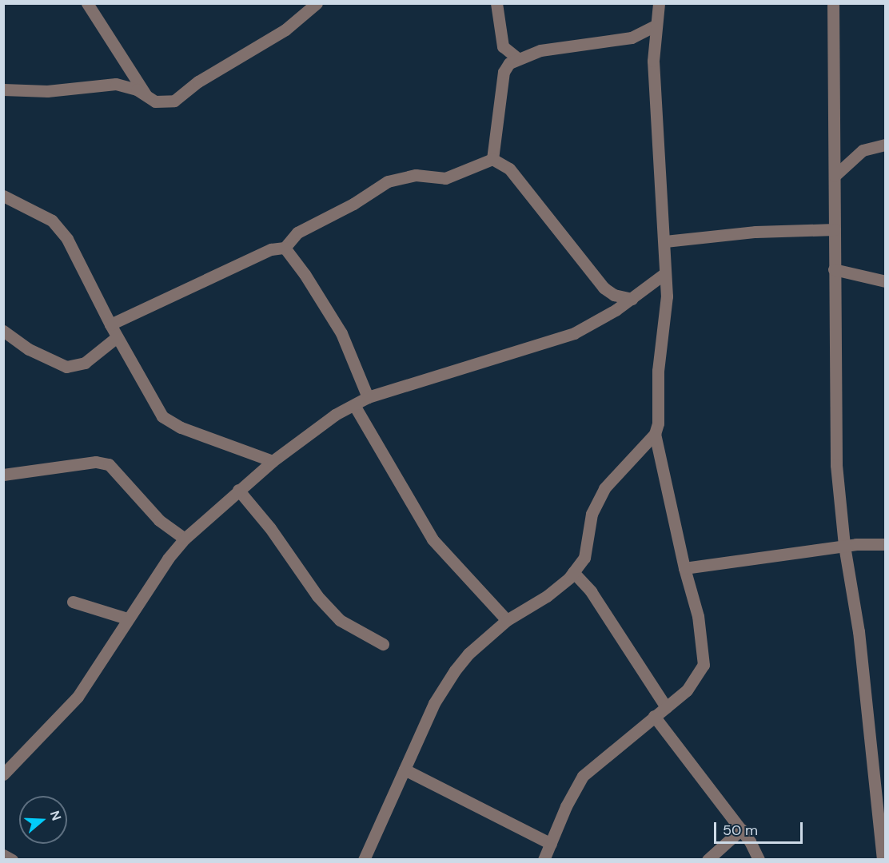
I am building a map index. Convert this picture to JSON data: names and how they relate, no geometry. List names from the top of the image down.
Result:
{
  "scale_bar": "50 m",
  "north": "right"
}
